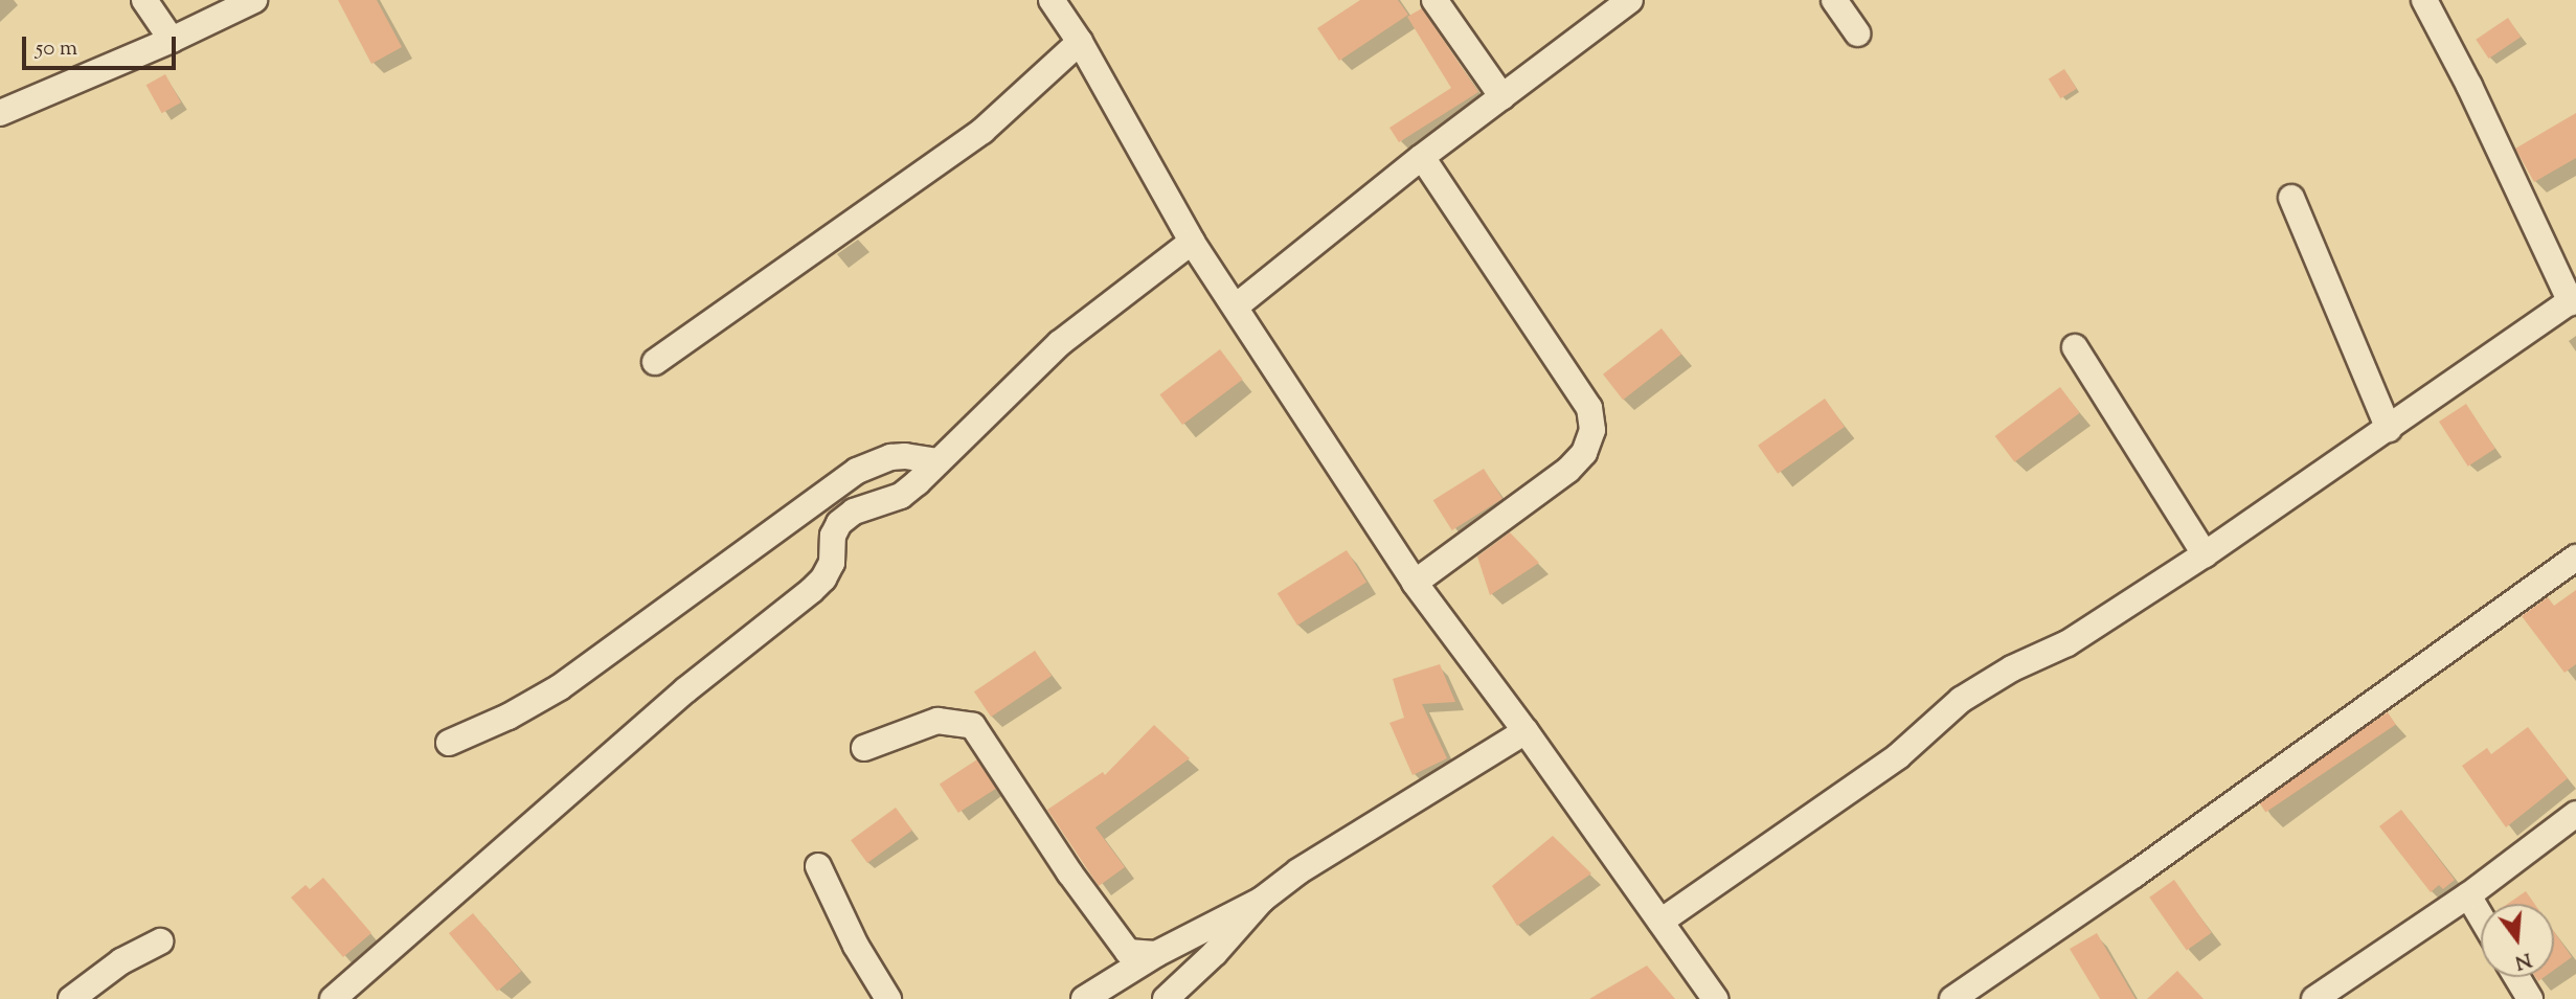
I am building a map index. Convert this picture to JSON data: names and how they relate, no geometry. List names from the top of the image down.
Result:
{
  "scale_bar": "50 m",
  "north": "bottom"
}
